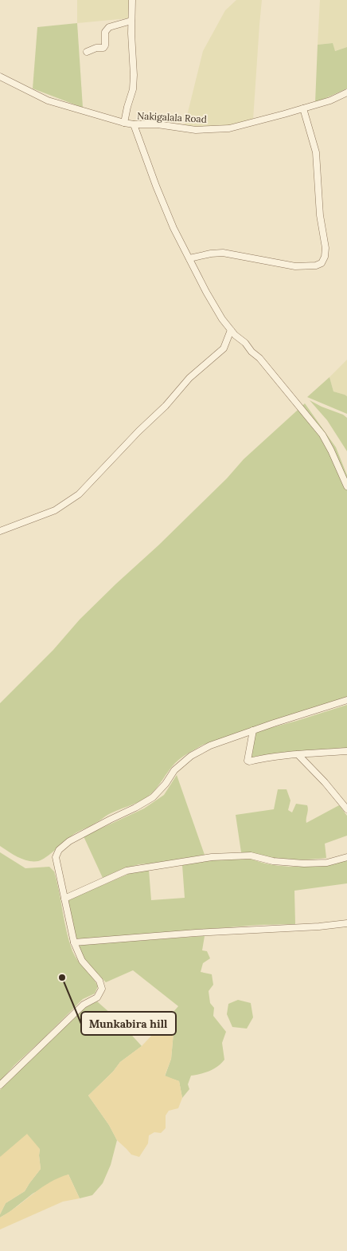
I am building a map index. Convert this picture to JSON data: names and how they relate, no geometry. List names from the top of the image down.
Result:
{
  "streets": {
    "street": ["Nakigalala Road"]
  },
  "places": ["Munkabira hill"]
}
